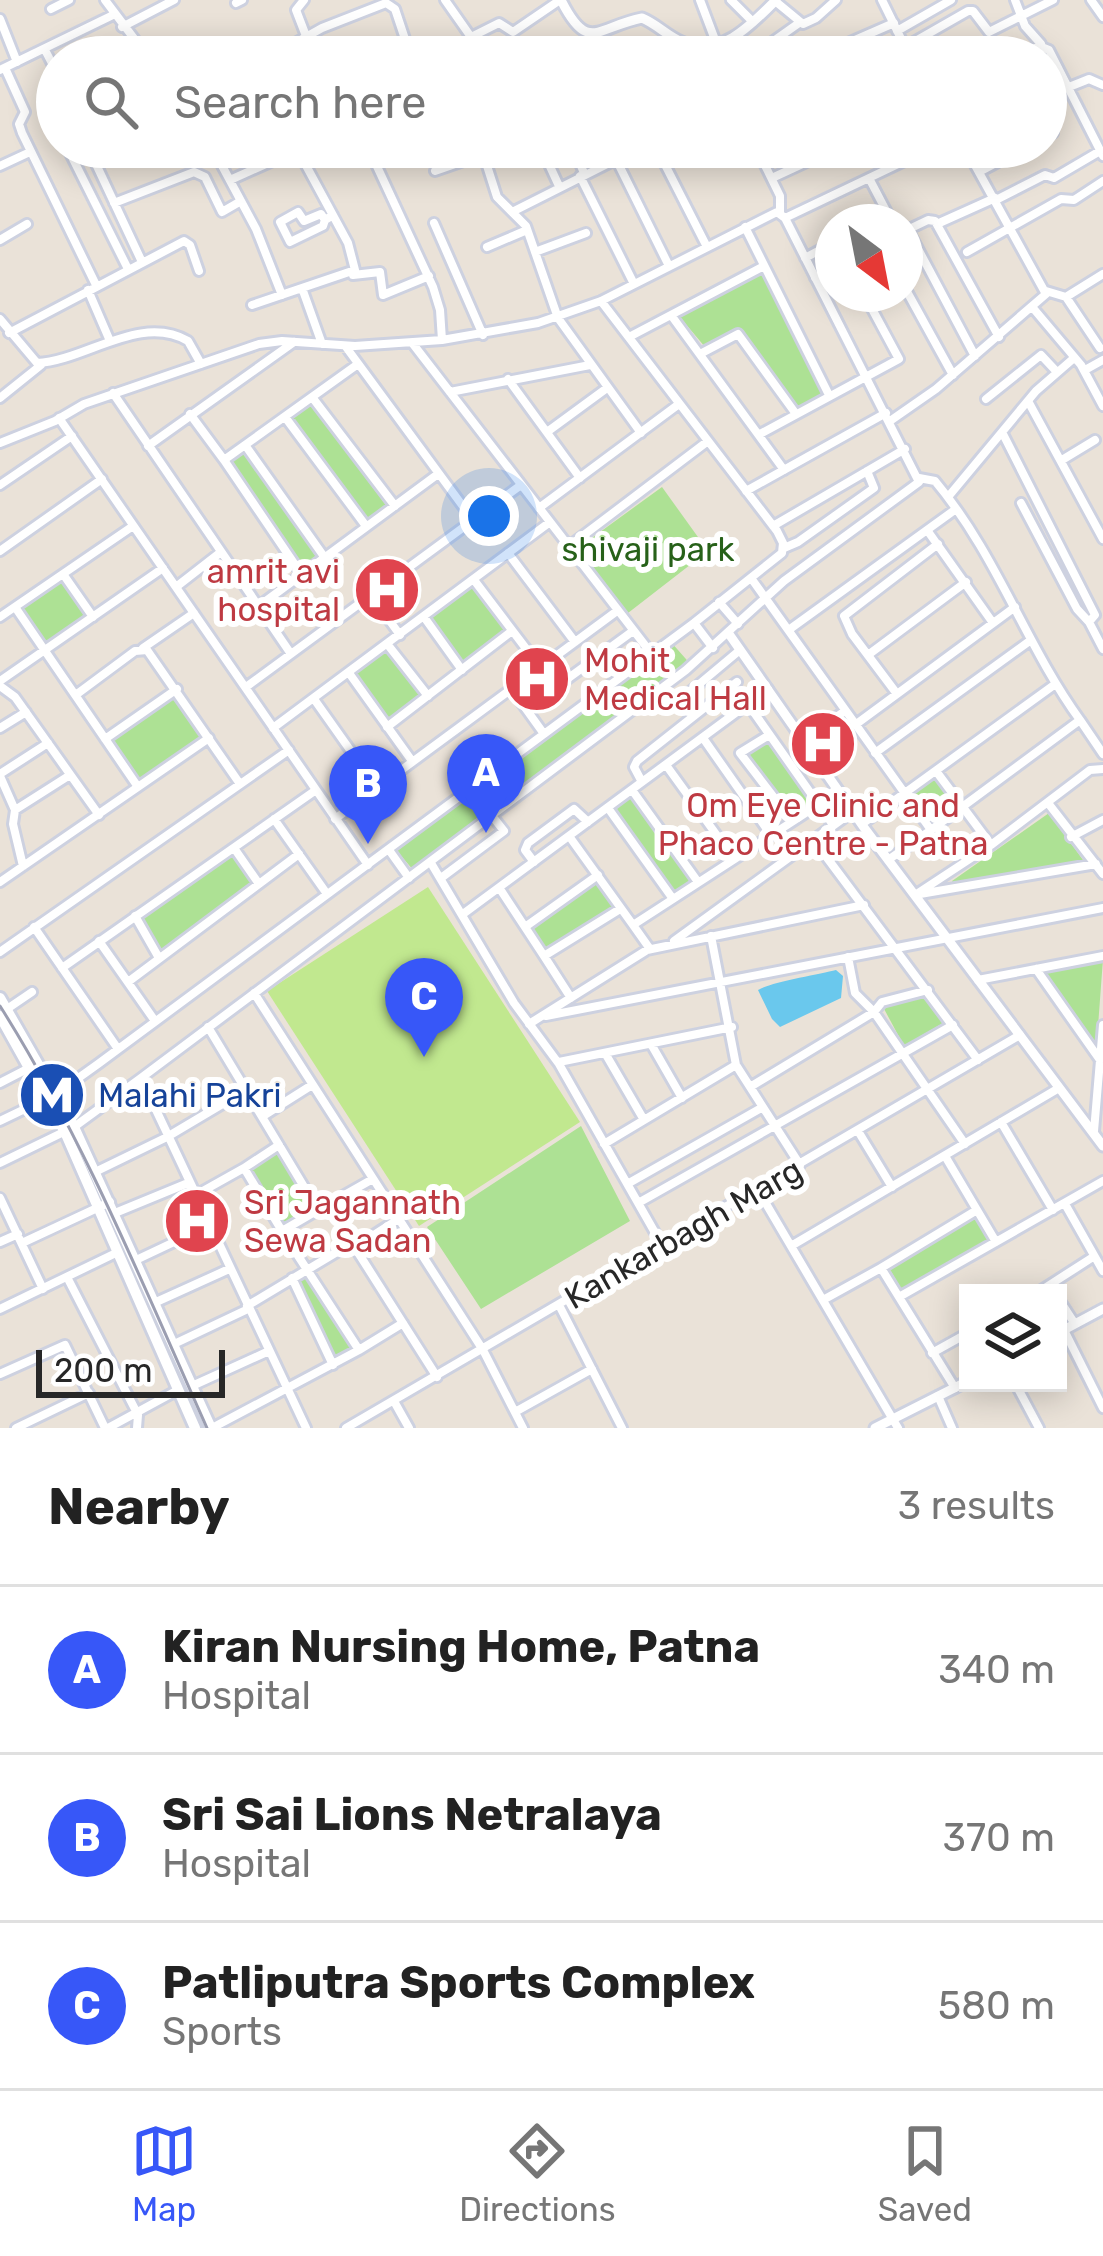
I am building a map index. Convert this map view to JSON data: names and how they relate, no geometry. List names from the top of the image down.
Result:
{
  "streets": {
    "street": ["Kankarbagh Marg"]
  },
  "parks": ["shivaji park"],
  "places": {
    "hospital": [
      "amrit avi hospital",
      "Mohit Medical Hall",
      "Om Eye Clinic and Phaco Centre - Patna",
      "Sri Jagannath Sewa Sadan"
    ],
    "metro station": ["Malahi Pakri"]
  },
  "scale_bar": "200 m",
  "north": "bottom right",
  "page": {
    "search": "Search here",
    "pins": ["A", "B", "C"],
    "scale": "200 m",
    "heading": ["Nearby", "3 results"],
    "list": [
      {
        "mark": "A",
        "name": "Kiran Nursing Home, Patna",
        "note": "Hospital",
        "value": "340 m"
      },
      {
        "mark": "B",
        "name": "Sri Sai Lions Netralaya",
        "note": "Hospital",
        "value": "370 m"
      },
      {
        "mark": "C",
        "name": "Patliputra Sports Complex",
        "note": "Sports",
        "value": "580 m"
      }
    ],
    "nav": ["Map", "Directions", "Saved"]
  }
}
